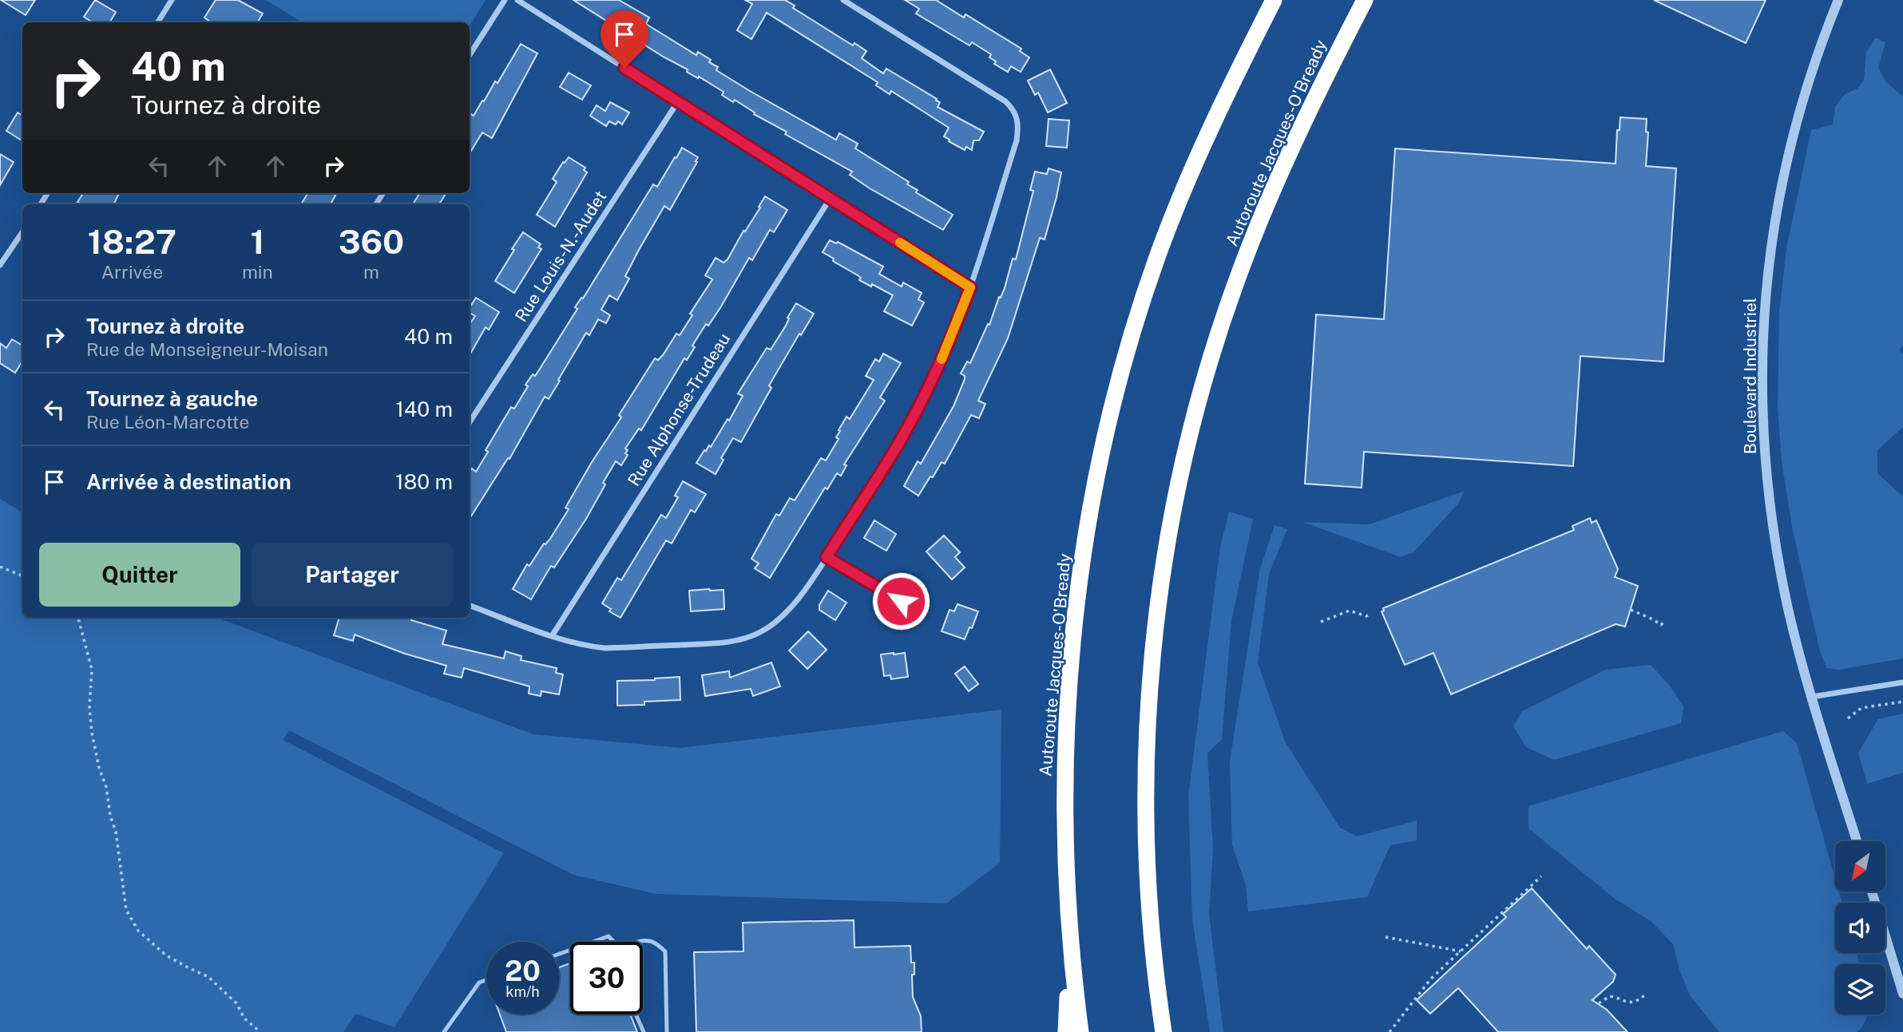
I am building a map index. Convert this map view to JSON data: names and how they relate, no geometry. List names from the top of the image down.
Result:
{
  "streets": {
    "highway": ["Autoroute Jacques-O'Bready"],
    "street": ["Rue Louis-N.-Audet", "Boulevard Industriel", "Rue Alphonse-Trudeau"]
  },
  "north": "bottom left",
  "page": {
    "turn": ["40 m", "Tournez à droite"],
    "eta": [
      "18:27",
      "Arrivée",
      "1",
      "min",
      "360",
      "m"
    ],
    "list": [
      {
        "name": "Tournez à droite",
        "note": "Rue de Monseigneur-Moisan",
        "value": "40 m"
      },
      {
        "name": "Tournez à gauche",
        "note": "Rue Léon-Marcotte",
        "value": "140 m"
      },
      {
        "name": "Arrivée à destination",
        "value": "180 m"
      }
    ],
    "buttons": ["Quitter", "Partager"],
    "speed": "20 km/h",
    "limit": "30"
  }
}
